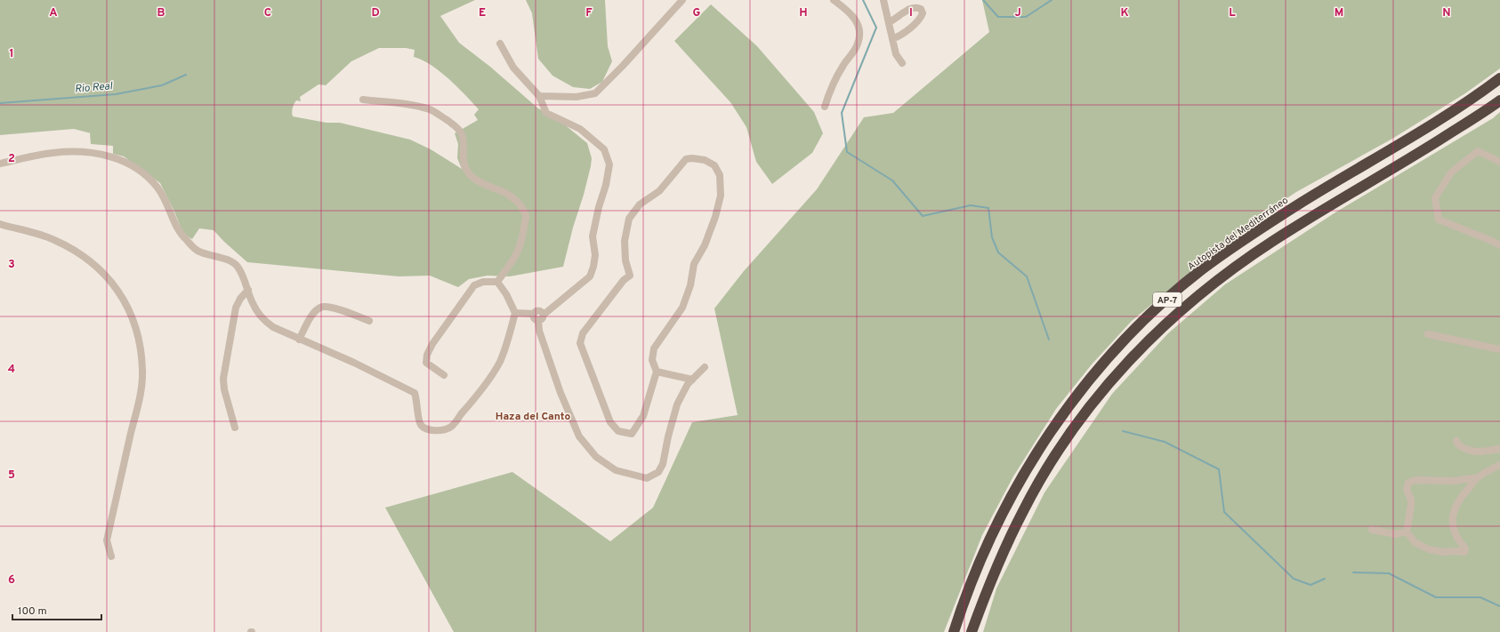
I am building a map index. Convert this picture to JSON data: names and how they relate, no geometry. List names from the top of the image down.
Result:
{
  "streets": {
    "highway": ["Autopista del Mediterráneo", "AP-7"]
  },
  "districts": ["Haza del Canto"],
  "water": ["Rio Real"],
  "scale_bar": "100 m",
  "grid": {
    "columns": [
      "A",
      "B",
      "C",
      "D",
      "E",
      "F",
      "G",
      "H",
      "I",
      "J",
      "K",
      "L",
      "M",
      "N"
    ],
    "rows": [
      "1",
      "2",
      "3",
      "4",
      "5",
      "6"
    ]
  }
}
